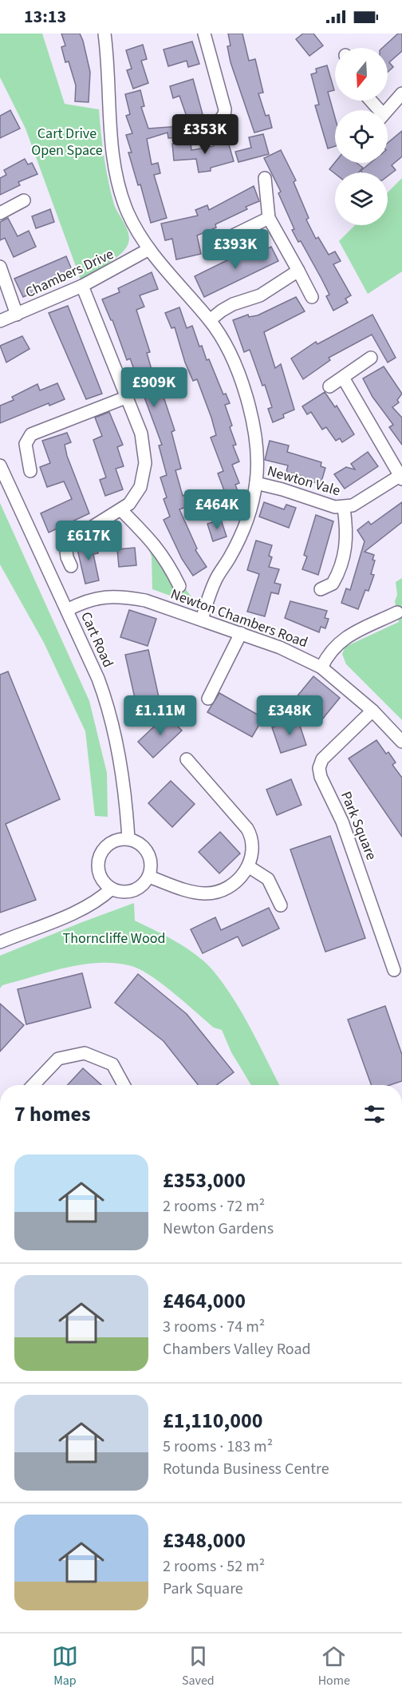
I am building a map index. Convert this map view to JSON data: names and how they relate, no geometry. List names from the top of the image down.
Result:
{
  "streets": {
    "street": [
      "Chambers Drive",
      "Newton Vale",
      "Newton Chambers Road",
      "Cart Road",
      "Park Square"
    ]
  },
  "crossings": [
    ["Newton Chambers Road", "Cart Road"],
    ["Newton Chambers Road", "Park Square"]
  ],
  "parks": ["Cart Drive Open Space", "Thorncliffe Wood"],
  "north": "bottom",
  "page": {
    "status": "13:13",
    "price": [
      "£353K",
      "£393K",
      "£909K",
      "£464K",
      "£617K",
      "£1.11M",
      "£348K"
    ],
    "heading": "7 homes",
    "list": [
      {
        "name": "£353,000",
        "note": "2 rooms · 72 m² · Newton Gardens"
      },
      {
        "name": "£464,000",
        "note": "3 rooms · 74 m² · Chambers Valley Road"
      },
      {
        "name": "£1,110,000",
        "note": "5 rooms · 183 m² · Rotunda Business Centre"
      },
      {
        "name": "£348,000",
        "note": "2 rooms · 52 m² · Park Square"
      }
    ],
    "tabs": ["Map", "Saved", "Home"]
  }
}
